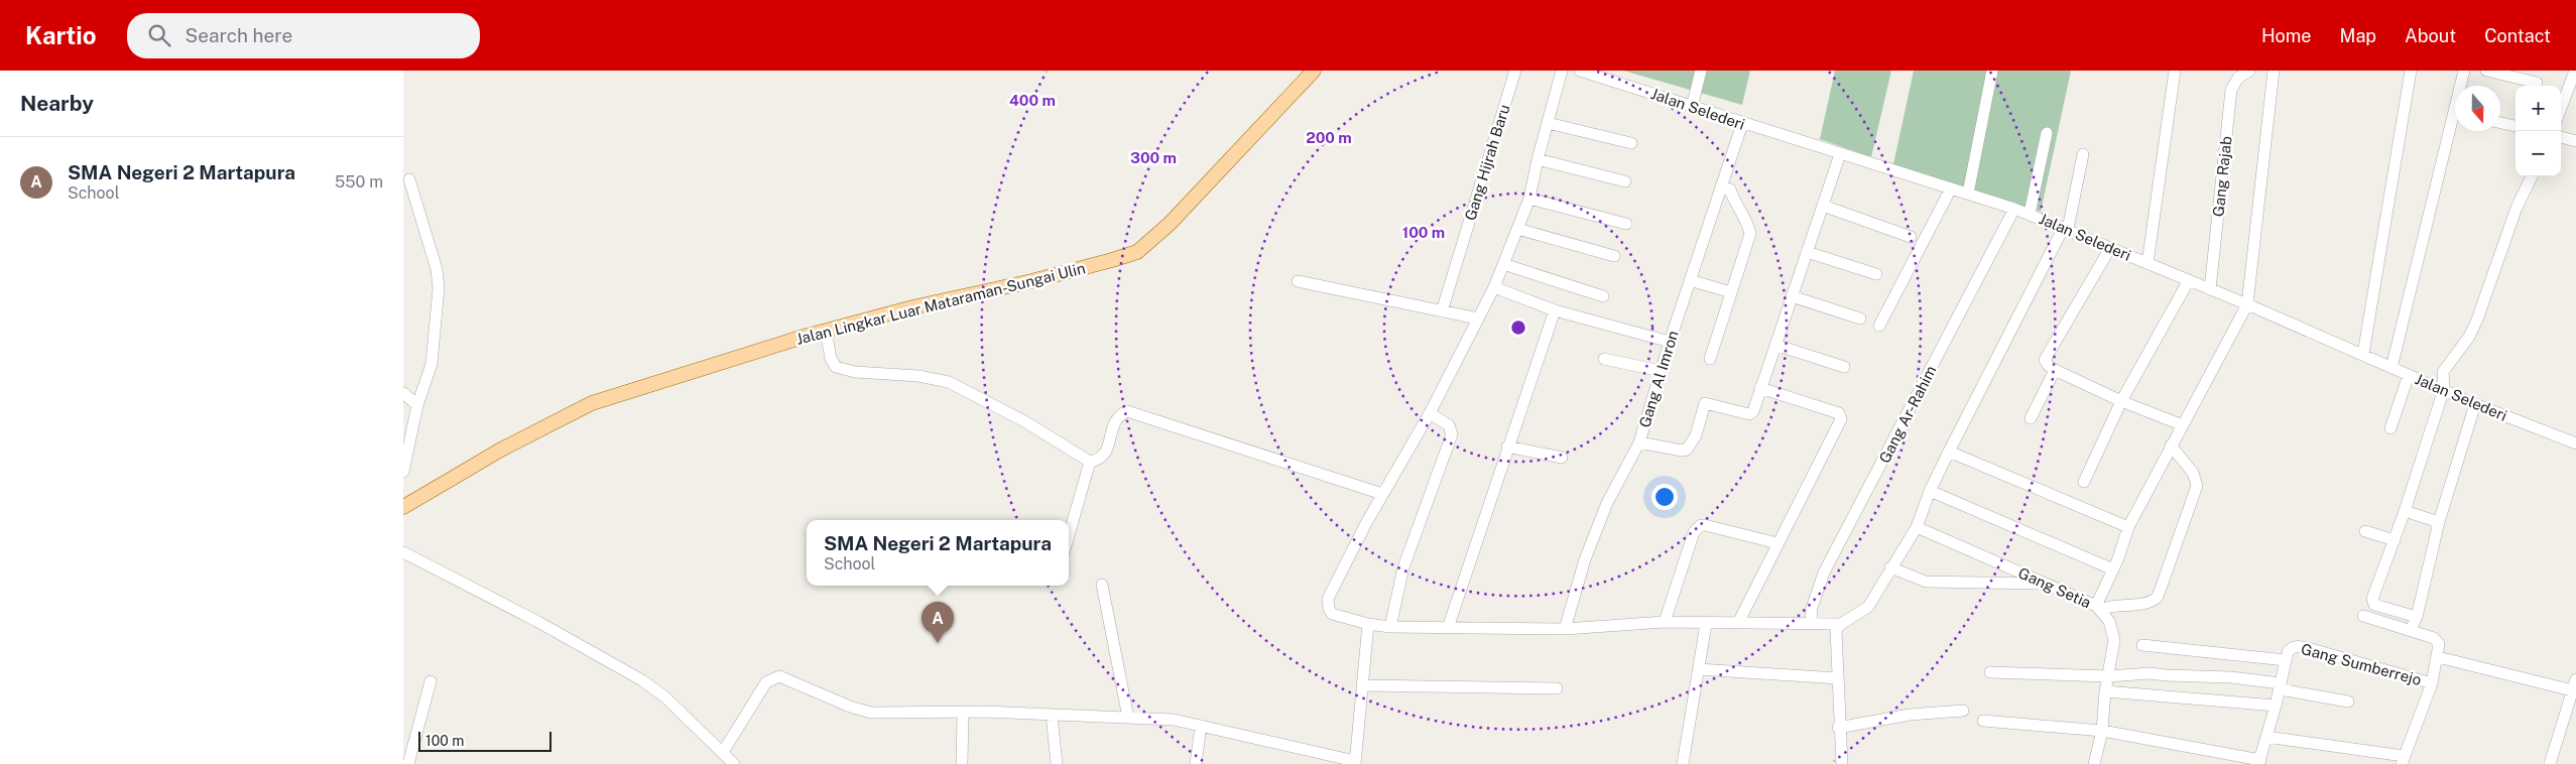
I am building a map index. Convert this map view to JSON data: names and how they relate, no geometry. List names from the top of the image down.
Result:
{
  "streets": {
    "main road": ["Jalan Lingkar Luar Mataraman-Sungai Ulin"],
    "street": [
      "Jalan Selederi",
      "Gang Hijrah Baru",
      "Gang Rajab",
      "Gang Al Imron",
      "Gang Ar-Rahim",
      "Gang Setia",
      "Gang Sumberrejo"
    ]
  },
  "crossings": [
    ["Jalan Selederi", "Gang Rajab"],
    ["Jalan Selederi", "Gang Al Imron"],
    ["Jalan Selederi", "Gang Ar-Rahim"]
  ],
  "scale_bar": "100 m",
  "north": "bottom",
  "page": {
    "header": "Kartio",
    "search": "Search here",
    "nav": [
      "Home",
      "Map",
      "About",
      "Contact"
    ],
    "heading": "Nearby",
    "map_buttons": ["+", "−"],
    "list": [
      {
        "mark": "A",
        "name": "SMA Negeri 2 Martapura",
        "note": "School",
        "value": "550 m"
      }
    ],
    "popup": ["SMA Negeri 2 Martapura", "School"],
    "pins": "A",
    "scale": "100 m"
  },
  "rings": [
    "400 m",
    "200 m",
    "300 m",
    "100 m"
  ]
}
